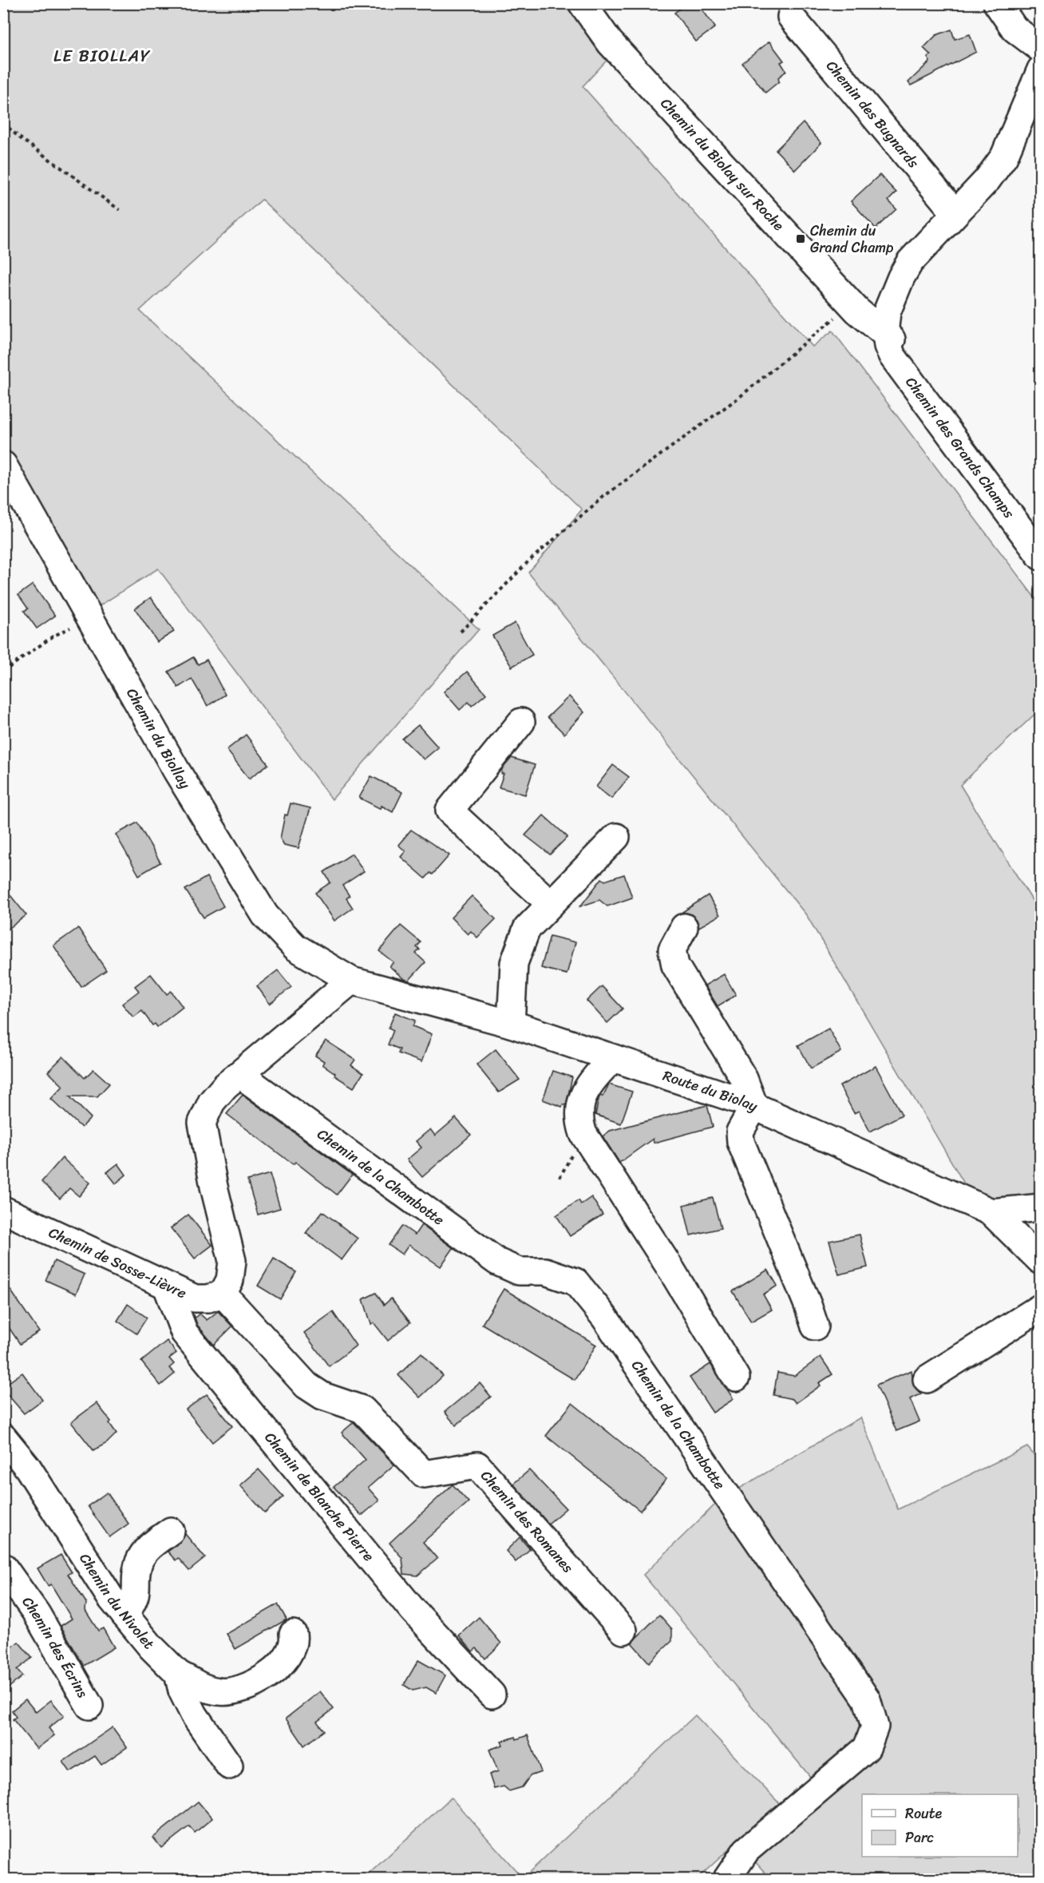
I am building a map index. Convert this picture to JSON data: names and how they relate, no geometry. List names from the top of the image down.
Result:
{
  "streets": {
    "street": [
      "Chemin des Bugnards",
      "Chemin du Biolay sur Roche",
      "Chemin des Grands Champs",
      "Chemin du Biollay",
      "Route du Biolay",
      "Chemin de la Chambotte",
      "Chemin de Sosse-Lièvre",
      "Chemin de Blanche Pierre",
      "Chemin des Romanes",
      "Chemin du Nivolet",
      "Chemin des Écrins"
    ]
  },
  "crossings": [
    ["Chemin du Biolay sur Roche", "Chemin des Grands Champs"],
    ["Chemin du Biollay", "Route du Biolay"],
    ["Chemin de Sosse-Lièvre", "Chemin de Blanche Pierre"],
    ["Chemin de Sosse-Lièvre", "Chemin des Romanes"]
  ],
  "districts": ["LE BIOLLAY"],
  "places": {
    "transit": ["Chemin du Grand Champ"]
  },
  "legend": ["Route", "Parc"]
}
